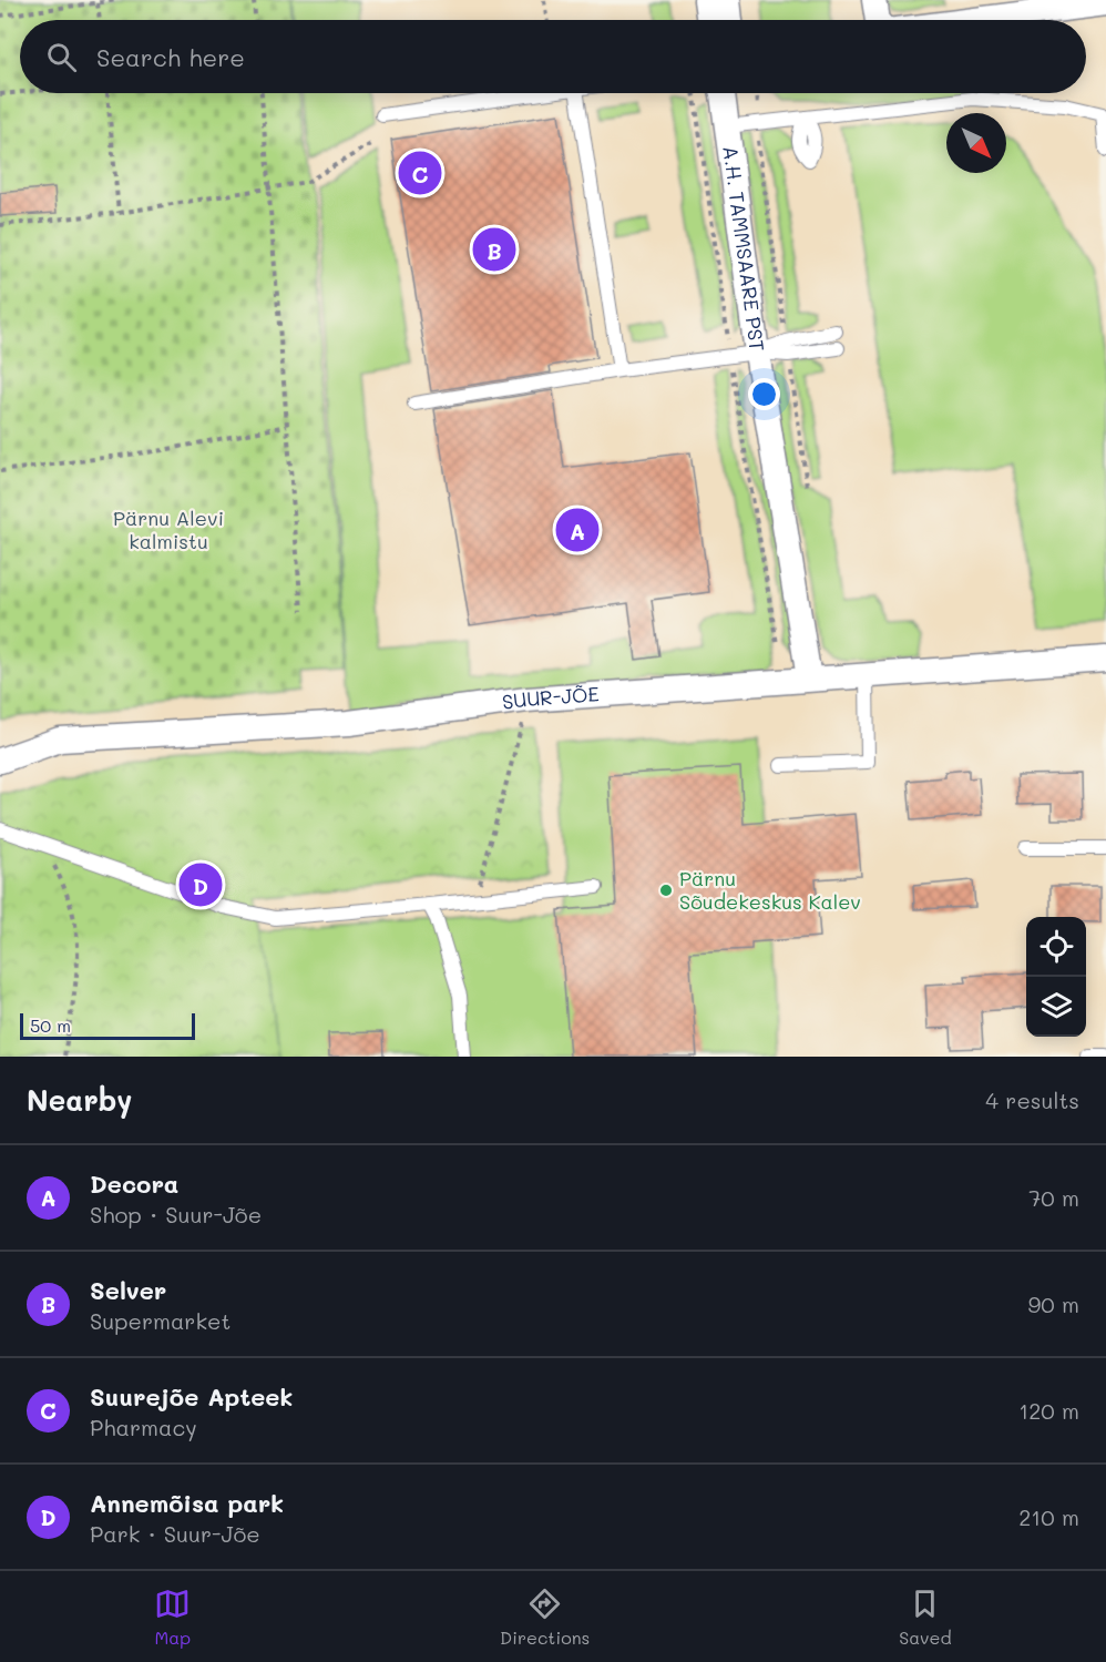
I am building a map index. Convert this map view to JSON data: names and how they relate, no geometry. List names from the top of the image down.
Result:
{
  "streets": {
    "street": ["A.H. TAMMSAARE PST", "SUUR-JÕE"]
  },
  "crossings": [
    ["A.H. TAMMSAARE PST", "SUUR-JÕE"]
  ],
  "parks": ["Pärnu Alevi kalmistu"],
  "places": ["Pärnu Sõudekeskus Kalev"],
  "scale_bar": "50 m",
  "north": "bottom right",
  "page": {
    "search": "Search here",
    "pins": [
      "C",
      "B",
      "A",
      "D"
    ],
    "scale": "50 m",
    "heading": ["Nearby", "4 results"],
    "list": [
      {
        "mark": "A",
        "name": "Decora",
        "note": "Shop · Suur-Jõe",
        "value": "70 m"
      },
      {
        "mark": "B",
        "name": "Selver",
        "note": "Supermarket",
        "value": "90 m"
      },
      {
        "mark": "C",
        "name": "Suurejõe Apteek",
        "note": "Pharmacy",
        "value": "120 m"
      },
      {
        "mark": "D",
        "name": "Annemõisa park",
        "note": "Park · Suur-Jõe",
        "value": "210 m"
      }
    ],
    "nav": ["Map", "Directions", "Saved"]
  }
}
